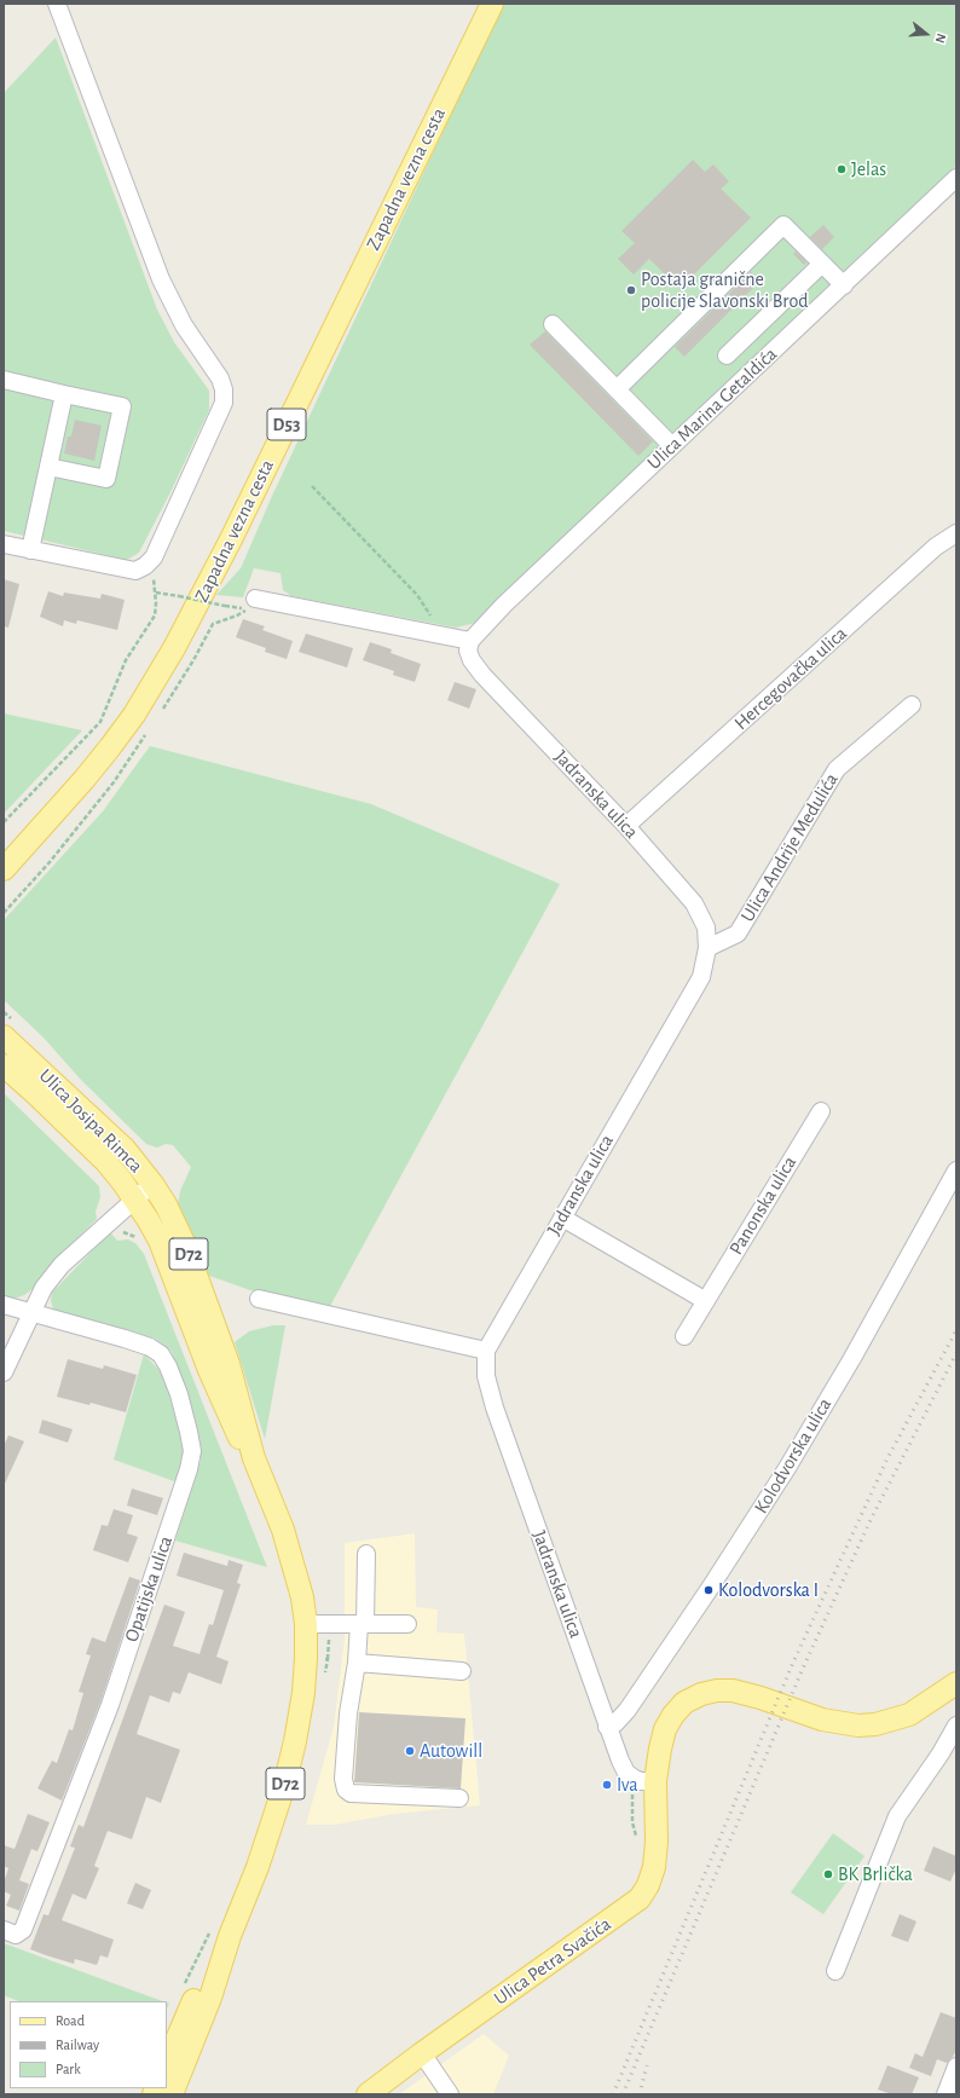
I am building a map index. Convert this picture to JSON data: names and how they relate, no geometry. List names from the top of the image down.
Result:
{
  "streets": {
    "main road": [
      "Zapadna vezna cesta",
      "D53",
      "Ulica Josipa Rimca",
      "D72",
      "Ulica Petra Svačića"
    ],
    "street": [
      "Ulica Marina Getaldića",
      "Hercegovačka ulica",
      "Jadranska ulica",
      "Ulica Andrije Medulića",
      "Panonska ulica",
      "Kolodvorska ulica",
      "Opatijska ulica"
    ]
  },
  "crossings": [
    ["Ulica Marina Getaldića", "Jadranska ulica"],
    ["Hercegovačka ulica", "Jadranska ulica"],
    ["Jadranska ulica", "Ulica Andrije Medulića"],
    ["Jadranska ulica", "Kolodvorska ulica"],
    ["Jadranska ulica", "Ulica Petra Svačića"]
  ],
  "places": [
    "Jelas",
    "Postaja granične policije Slavonski Brod",
    "Kolodvorska I",
    "Autowill",
    "Iva",
    "BK Brlička"
  ],
  "legend": ["Road", "Railway", "Park"],
  "north": "right"
}
